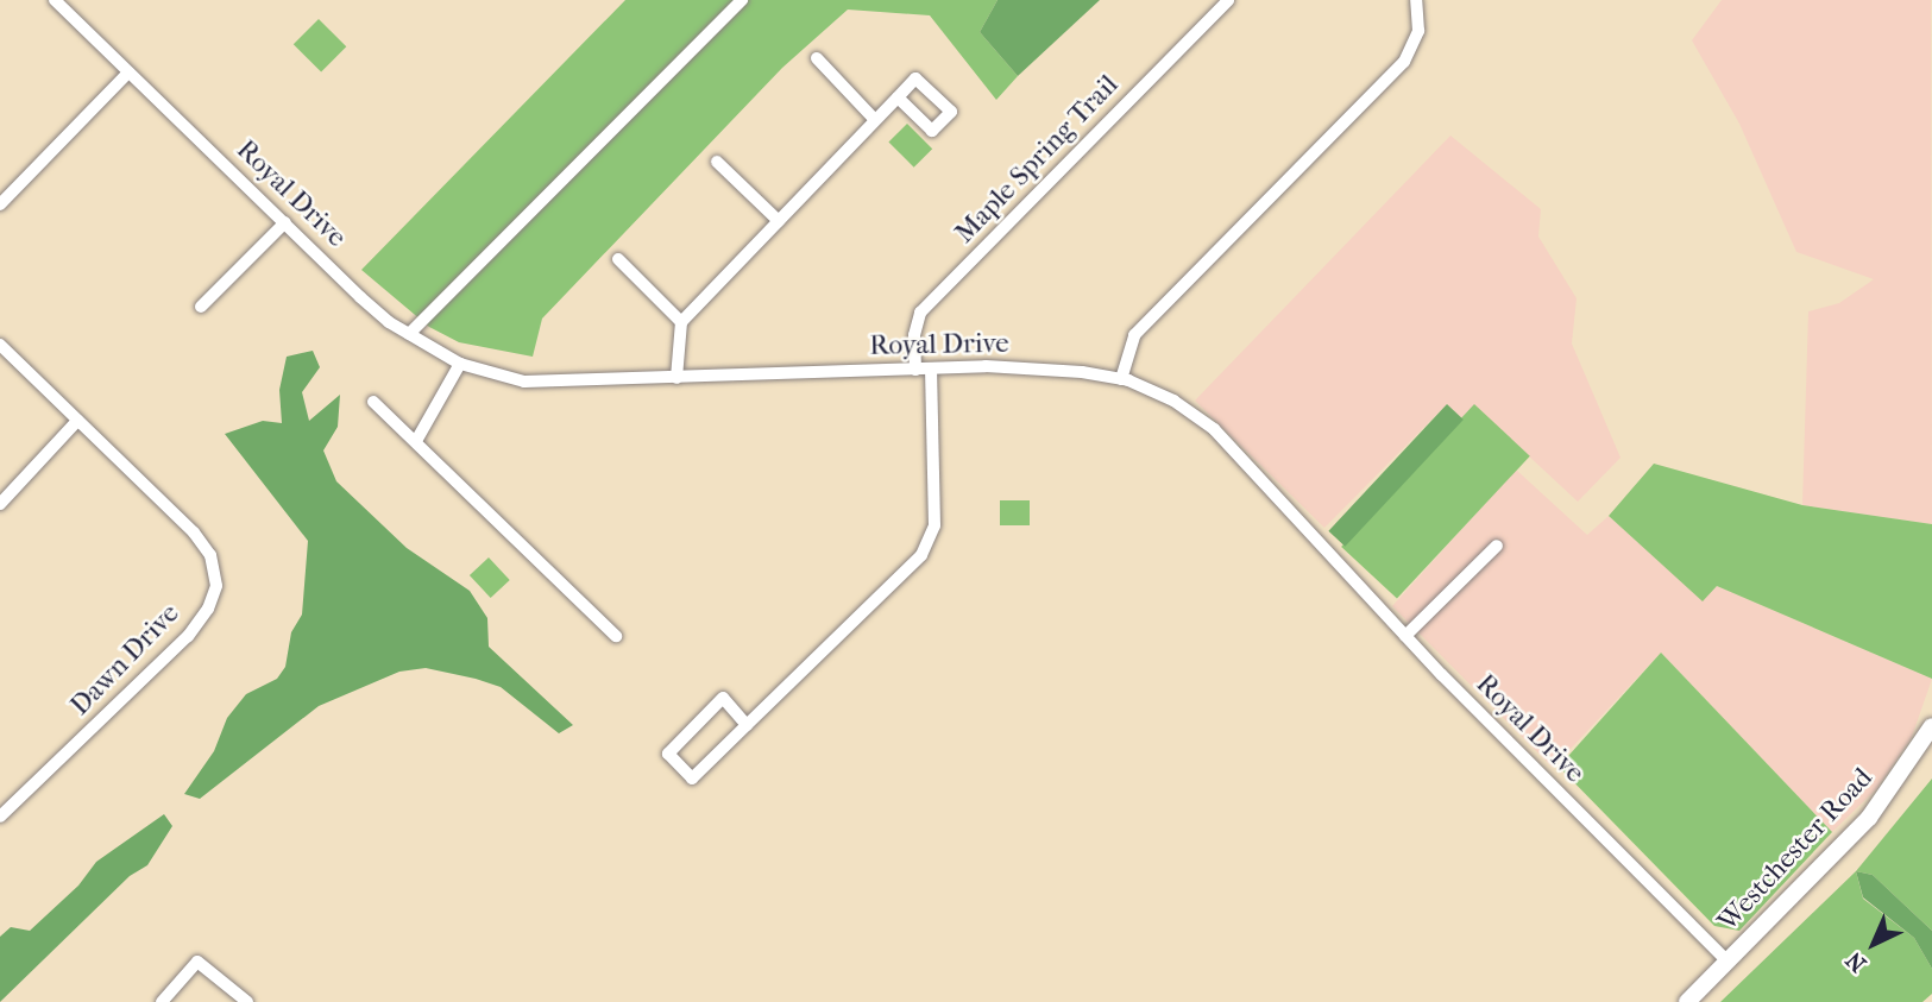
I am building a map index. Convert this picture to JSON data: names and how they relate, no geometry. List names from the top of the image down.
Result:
{
  "streets": {
    "street": [
      "Maple Spring Trail",
      "Royal Drive",
      "Dawn Drive",
      "Westchester Road"
    ]
  },
  "crossings": [
    ["Maple Spring Trail", "Royal Drive"],
    ["Royal Drive", "Westchester Road"]
  ],
  "north": "bottom left"
}
